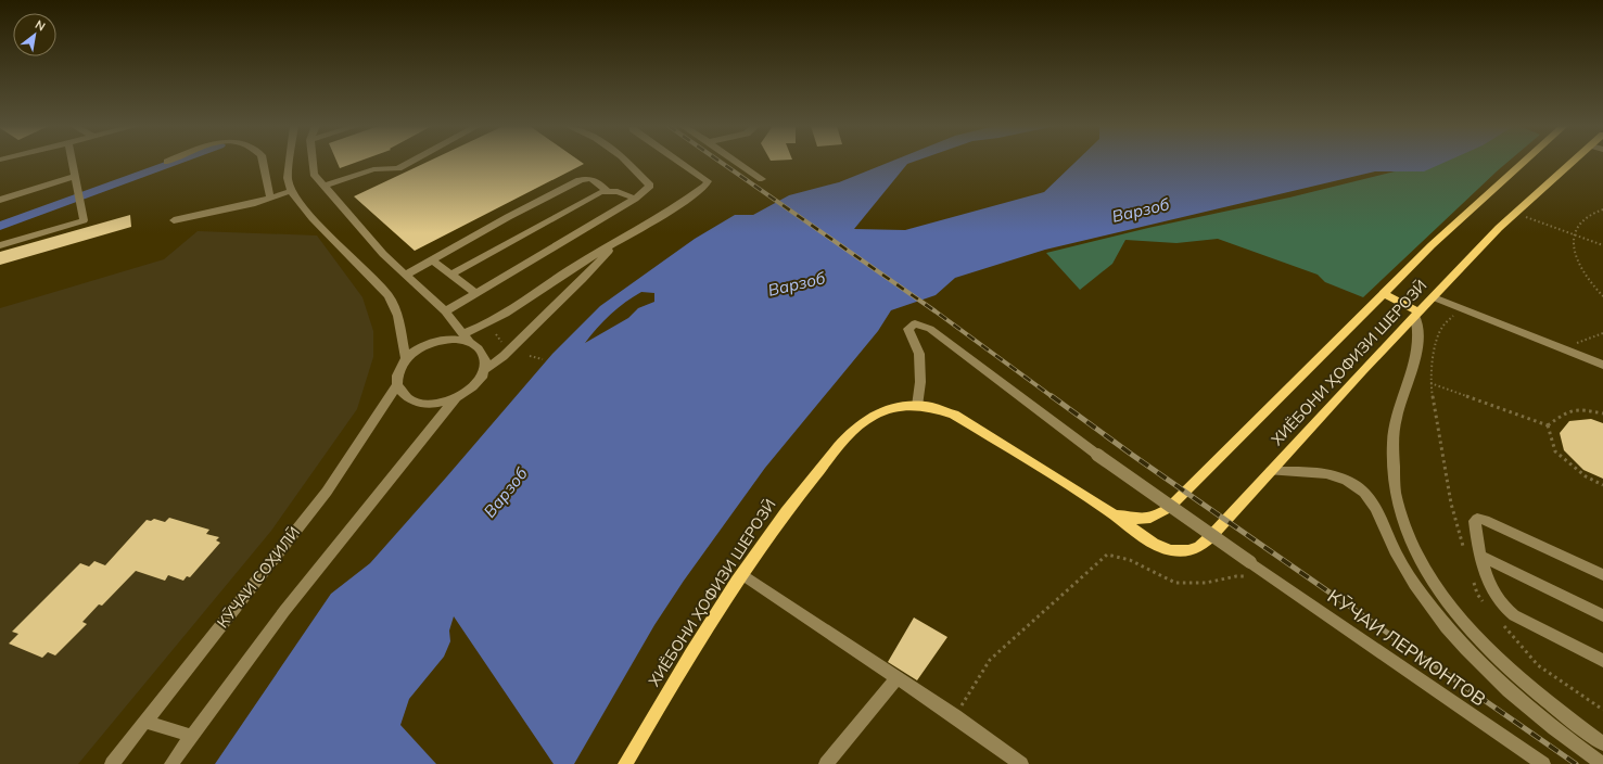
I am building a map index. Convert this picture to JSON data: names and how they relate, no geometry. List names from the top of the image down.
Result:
{
  "streets": {
    "main road": ["ХИЁБОНИ ҲОФИЗИ ШЕРОЗӢ"],
    "street": ["КӮЧАИ СОҲИЛӢ", "КӮЧАИ ЛЕРМОНТОВ"]
  },
  "crossings": [
    ["ХИЁБОНИ ҲОФИЗИ ШЕРОЗӢ", "КӮЧАИ ЛЕРМОНТОВ"]
  ],
  "water": ["Варзоб"],
  "north": "top right"
}
